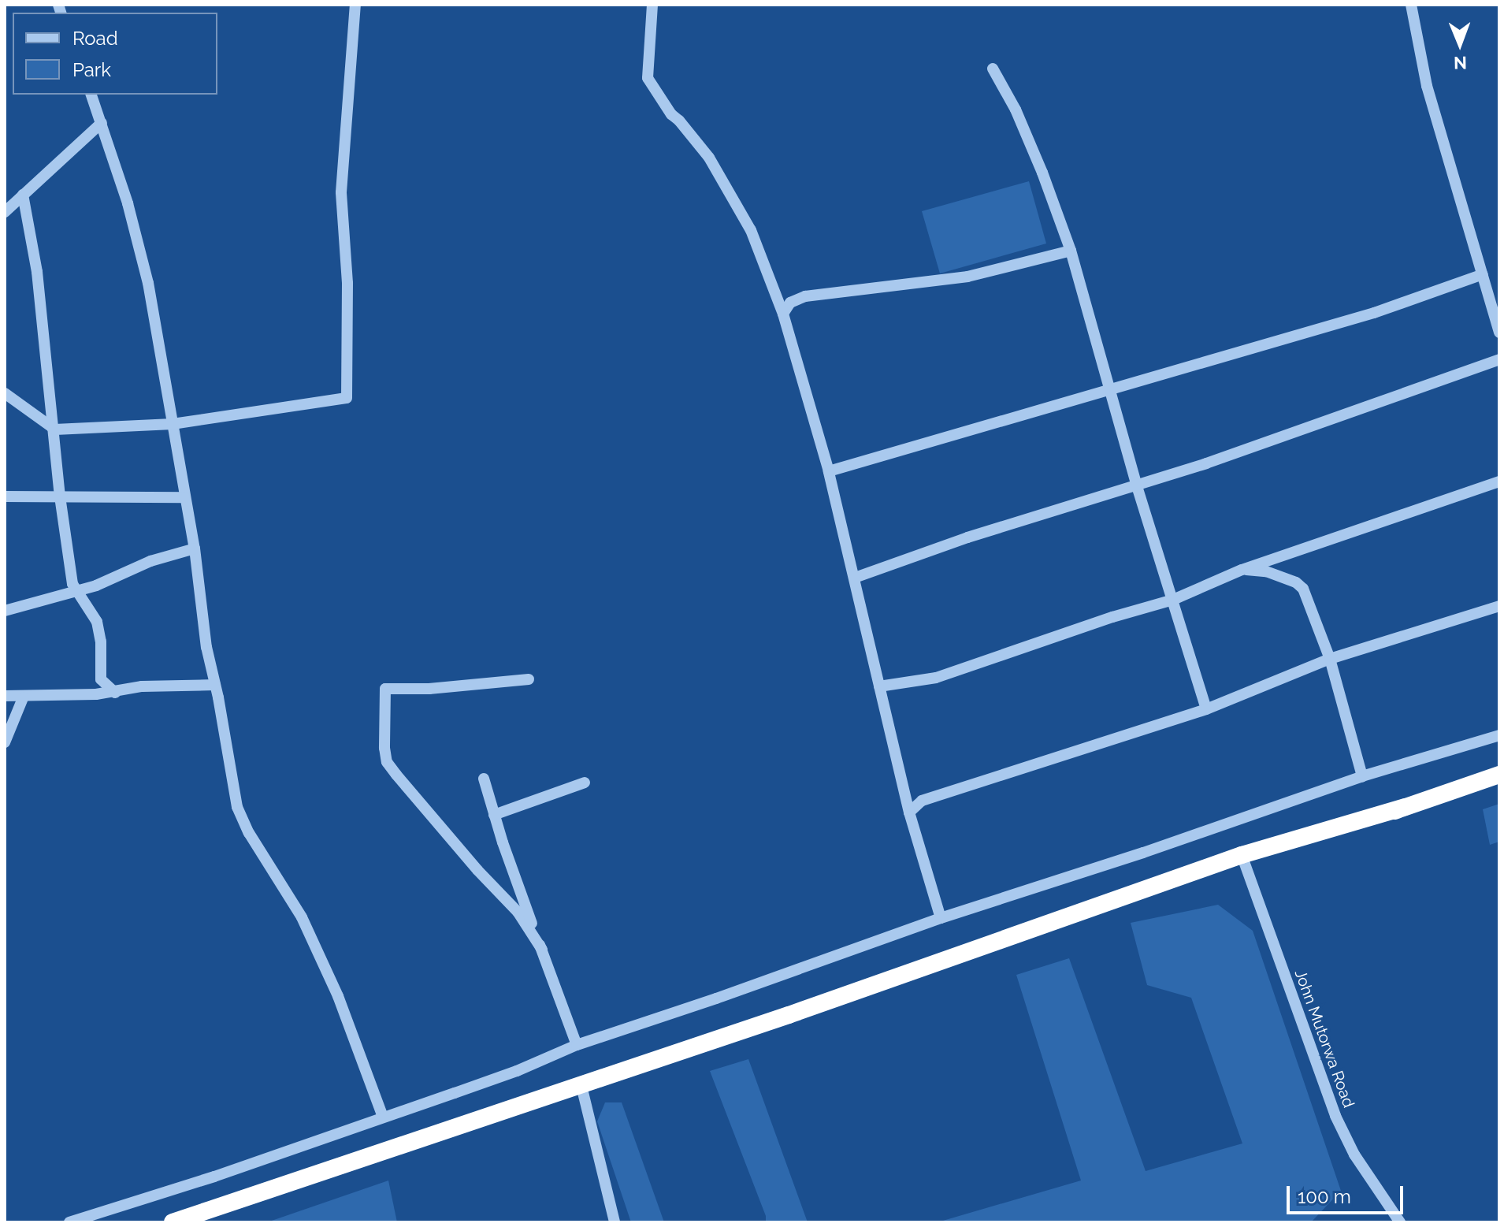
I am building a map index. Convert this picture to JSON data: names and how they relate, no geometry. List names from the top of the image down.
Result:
{
  "streets": {
    "street": ["John Mutorwa Road"]
  },
  "legend": ["Road", "Park"],
  "scale_bar": "100 m",
  "north": "bottom"
}
